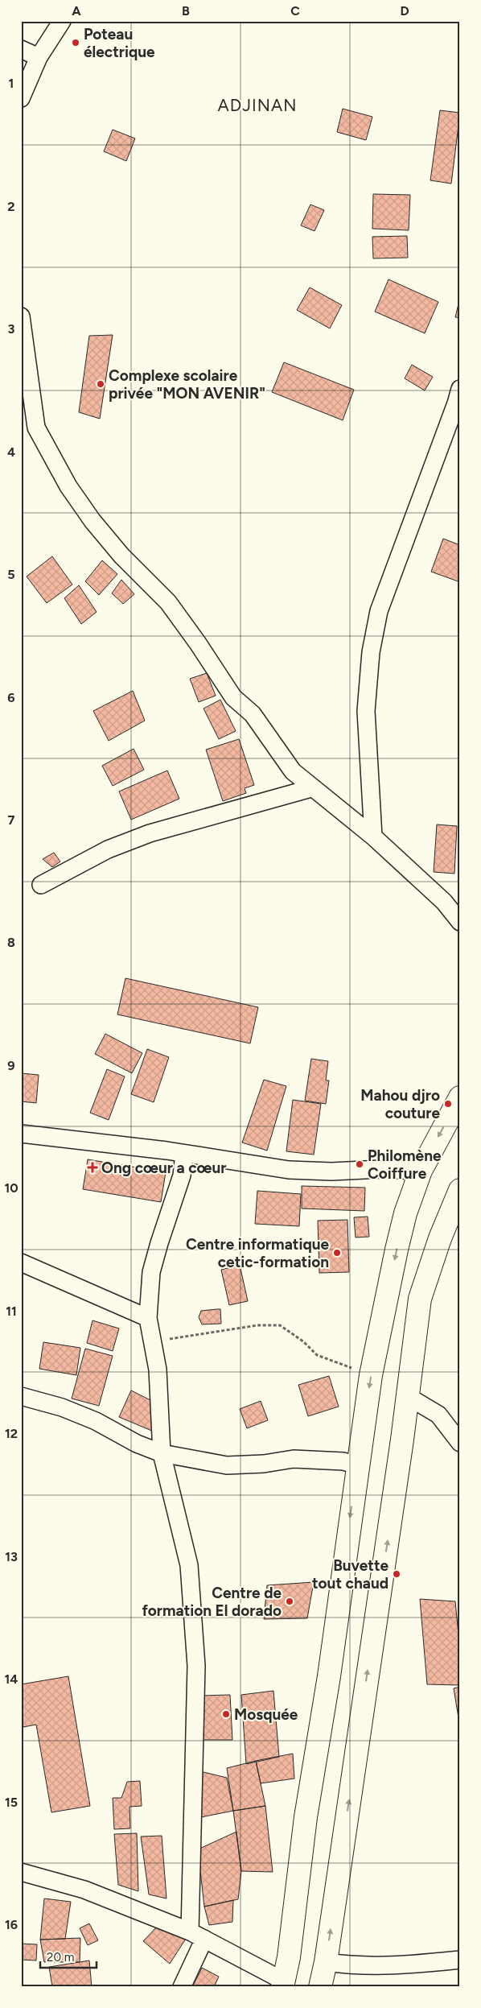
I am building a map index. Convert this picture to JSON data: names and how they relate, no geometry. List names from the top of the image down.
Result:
{
  "districts": ["ADJINAN"],
  "places": {
    "other": [
      "Poteau électrique",
      "Complexe scolaire privée \"MON AVENIR\"",
      "Mahou djro couture",
      "Philomène Coiffure",
      "Centre informatique cetic-formation",
      "Buvette tout chaud",
      "Centre de formation El dorado",
      "Mosquée"
    ],
    "health": ["Ong cœur a cœur"]
  },
  "scale_bar": "20 m",
  "grid": {
    "columns": [
      "A",
      "B",
      "C",
      "D"
    ],
    "rows": [
      "1",
      "2",
      "3",
      "4",
      "5",
      "6",
      "7",
      "8",
      "9",
      "10",
      "11",
      "12",
      "13",
      "14",
      "15",
      "16"
    ]
  }
}
